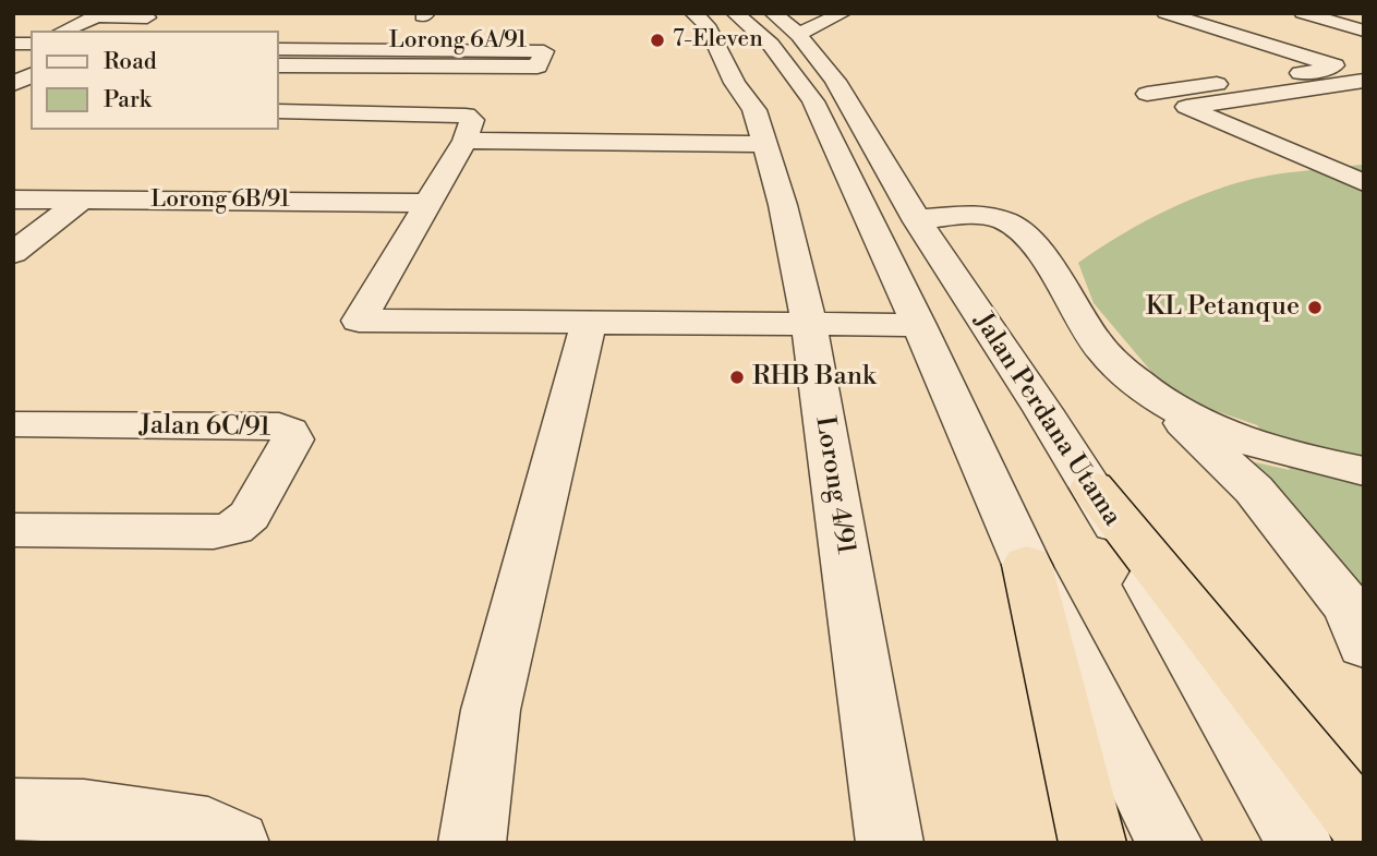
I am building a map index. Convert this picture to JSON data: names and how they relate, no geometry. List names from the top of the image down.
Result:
{
  "streets": {
    "street": [
      "Lorong 6A/91",
      "Lorong 6B/91",
      "Jalan Perdana Utama",
      "Jalan 6C/91",
      "Lorong 4/91"
    ]
  },
  "places": ["7-Eleven", "KL Petanque", "RHB Bank"],
  "legend": ["Road", "Park"]
}
